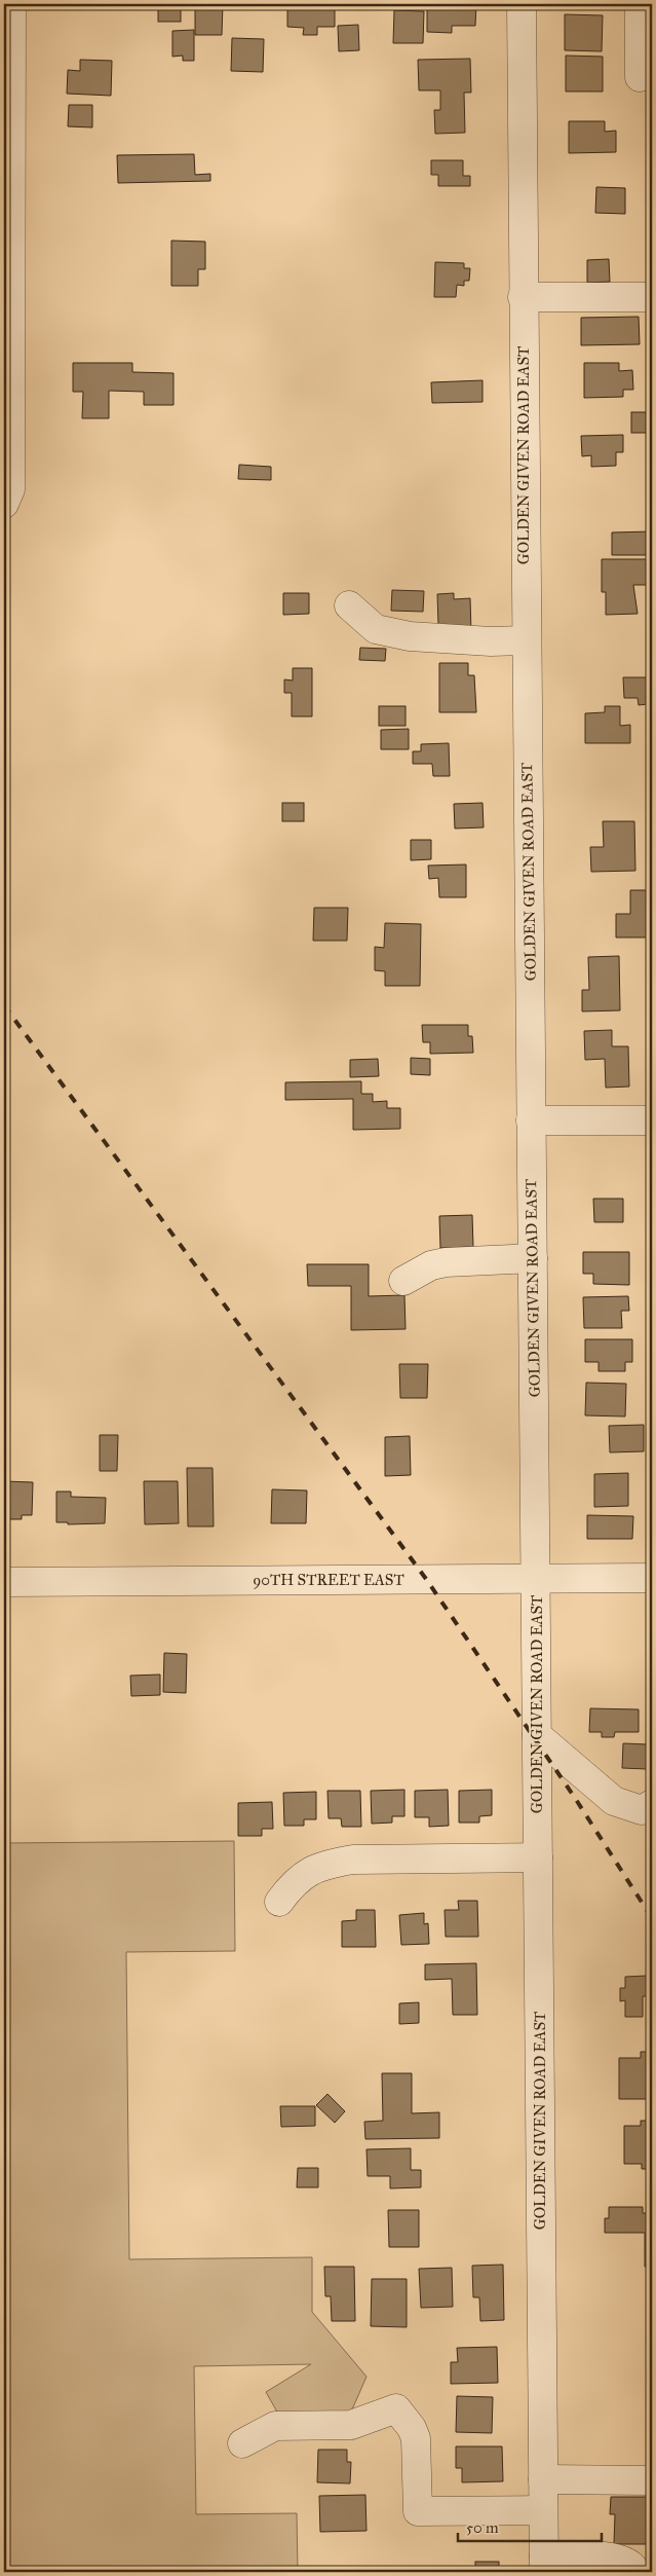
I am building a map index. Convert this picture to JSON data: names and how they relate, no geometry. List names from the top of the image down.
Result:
{
  "streets": {
    "street": ["GOLDEN GIVEN ROAD EAST", "90TH STREET EAST"]
  },
  "crossings": [
    ["GOLDEN GIVEN ROAD EAST", "90TH STREET EAST"]
  ],
  "scale_bar": "50 m"
}
